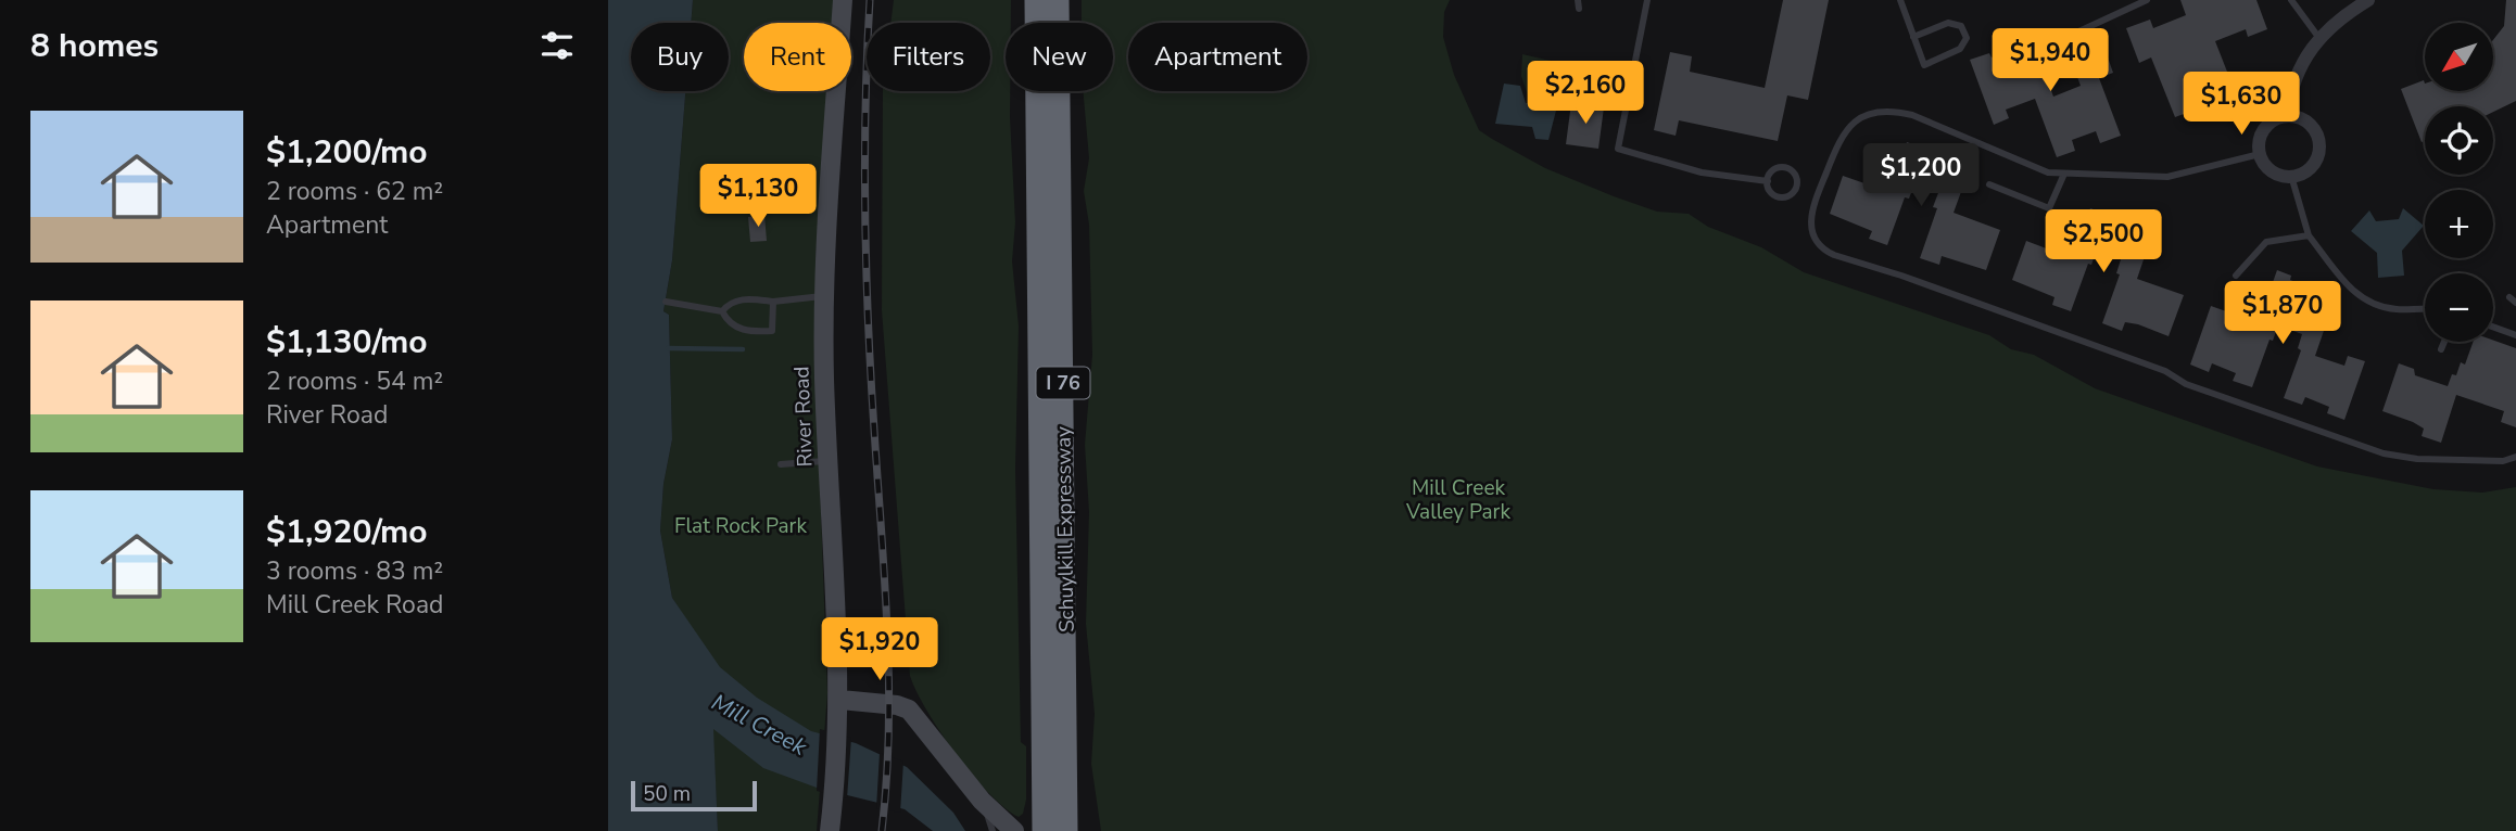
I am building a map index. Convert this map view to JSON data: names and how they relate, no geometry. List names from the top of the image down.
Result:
{
  "streets": {
    "highway": ["I 76", "Schuylkill Expressway"],
    "street": ["River Road"]
  },
  "water": ["Mill Creek"],
  "parks": ["Mill Creek Valley Park", "Flat Rock Park"],
  "scale_bar": "50 m",
  "north": "bottom left",
  "page": {
    "heading": "8 homes",
    "map_buttons": ["+", "−"],
    "chip": [
      "Buy",
      "Rent",
      "Filters",
      "New",
      "Apartment"
    ],
    "price": [
      "$1,940",
      "$2,160",
      "$1,630",
      "$1,200",
      "$1,130",
      "$2,500",
      "$1,870",
      "$1,920"
    ],
    "list": [
      {
        "name": "$1,200/mo",
        "note": "2 rooms · 62 m² · Apartment"
      },
      {
        "name": "$1,130/mo",
        "note": "2 rooms · 54 m² · River Road"
      },
      {
        "name": "$1,920/mo",
        "note": "3 rooms · 83 m² · Mill Creek Road"
      }
    ],
    "scale": "50 m"
  }
}
